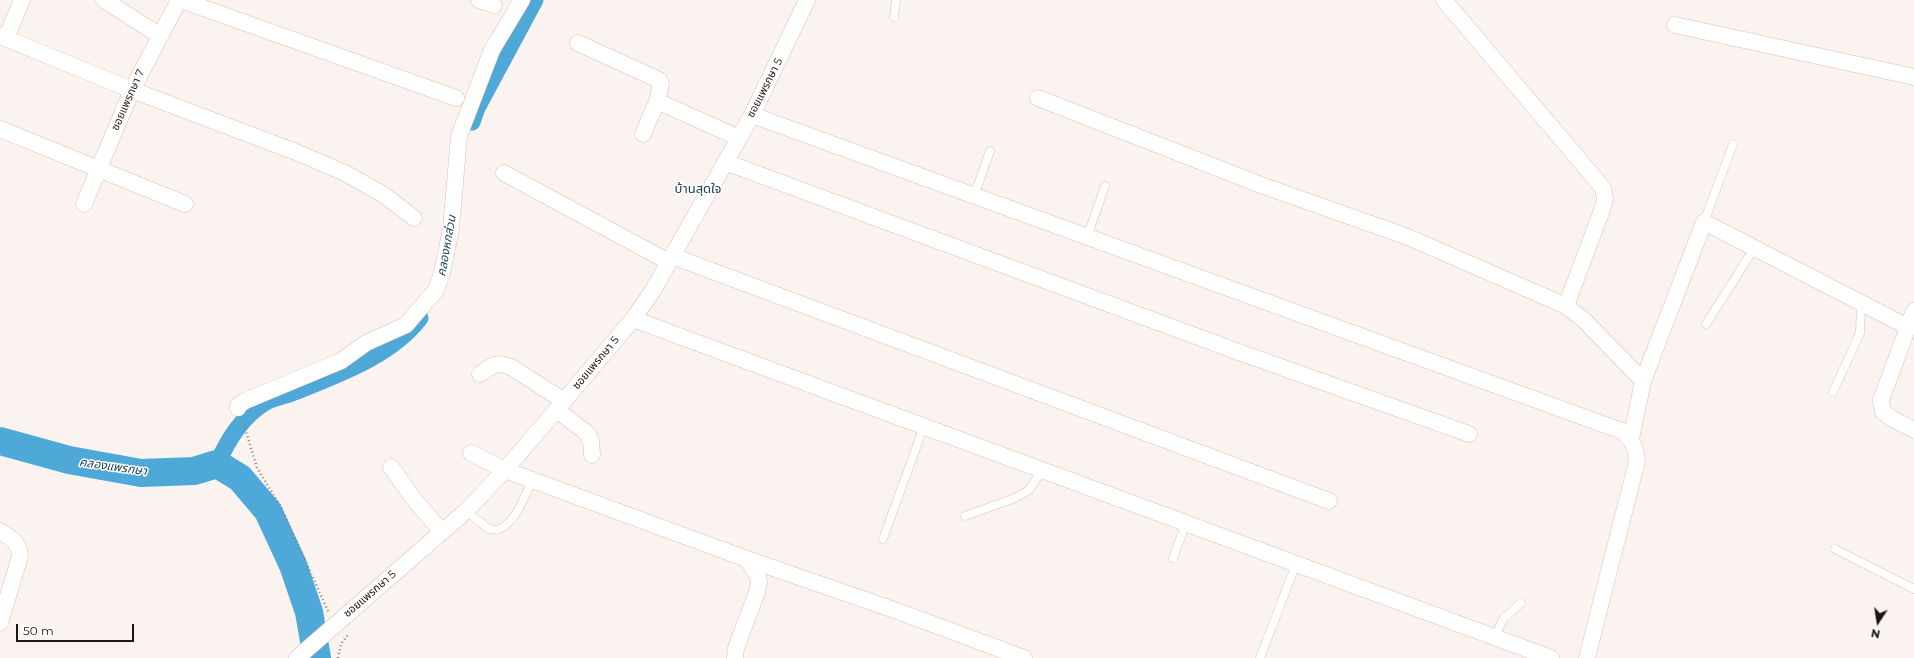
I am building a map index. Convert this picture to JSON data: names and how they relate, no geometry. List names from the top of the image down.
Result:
{
  "streets": {
    "street": ["ซอยแพรกษา 5", "ซอยแพรกษา 7"]
  },
  "districts": ["บ้านสุดใจ"],
  "water": ["คลองหกส่วน", "คลองแพรกษา"],
  "scale_bar": "50 m",
  "north": "bottom"
}
